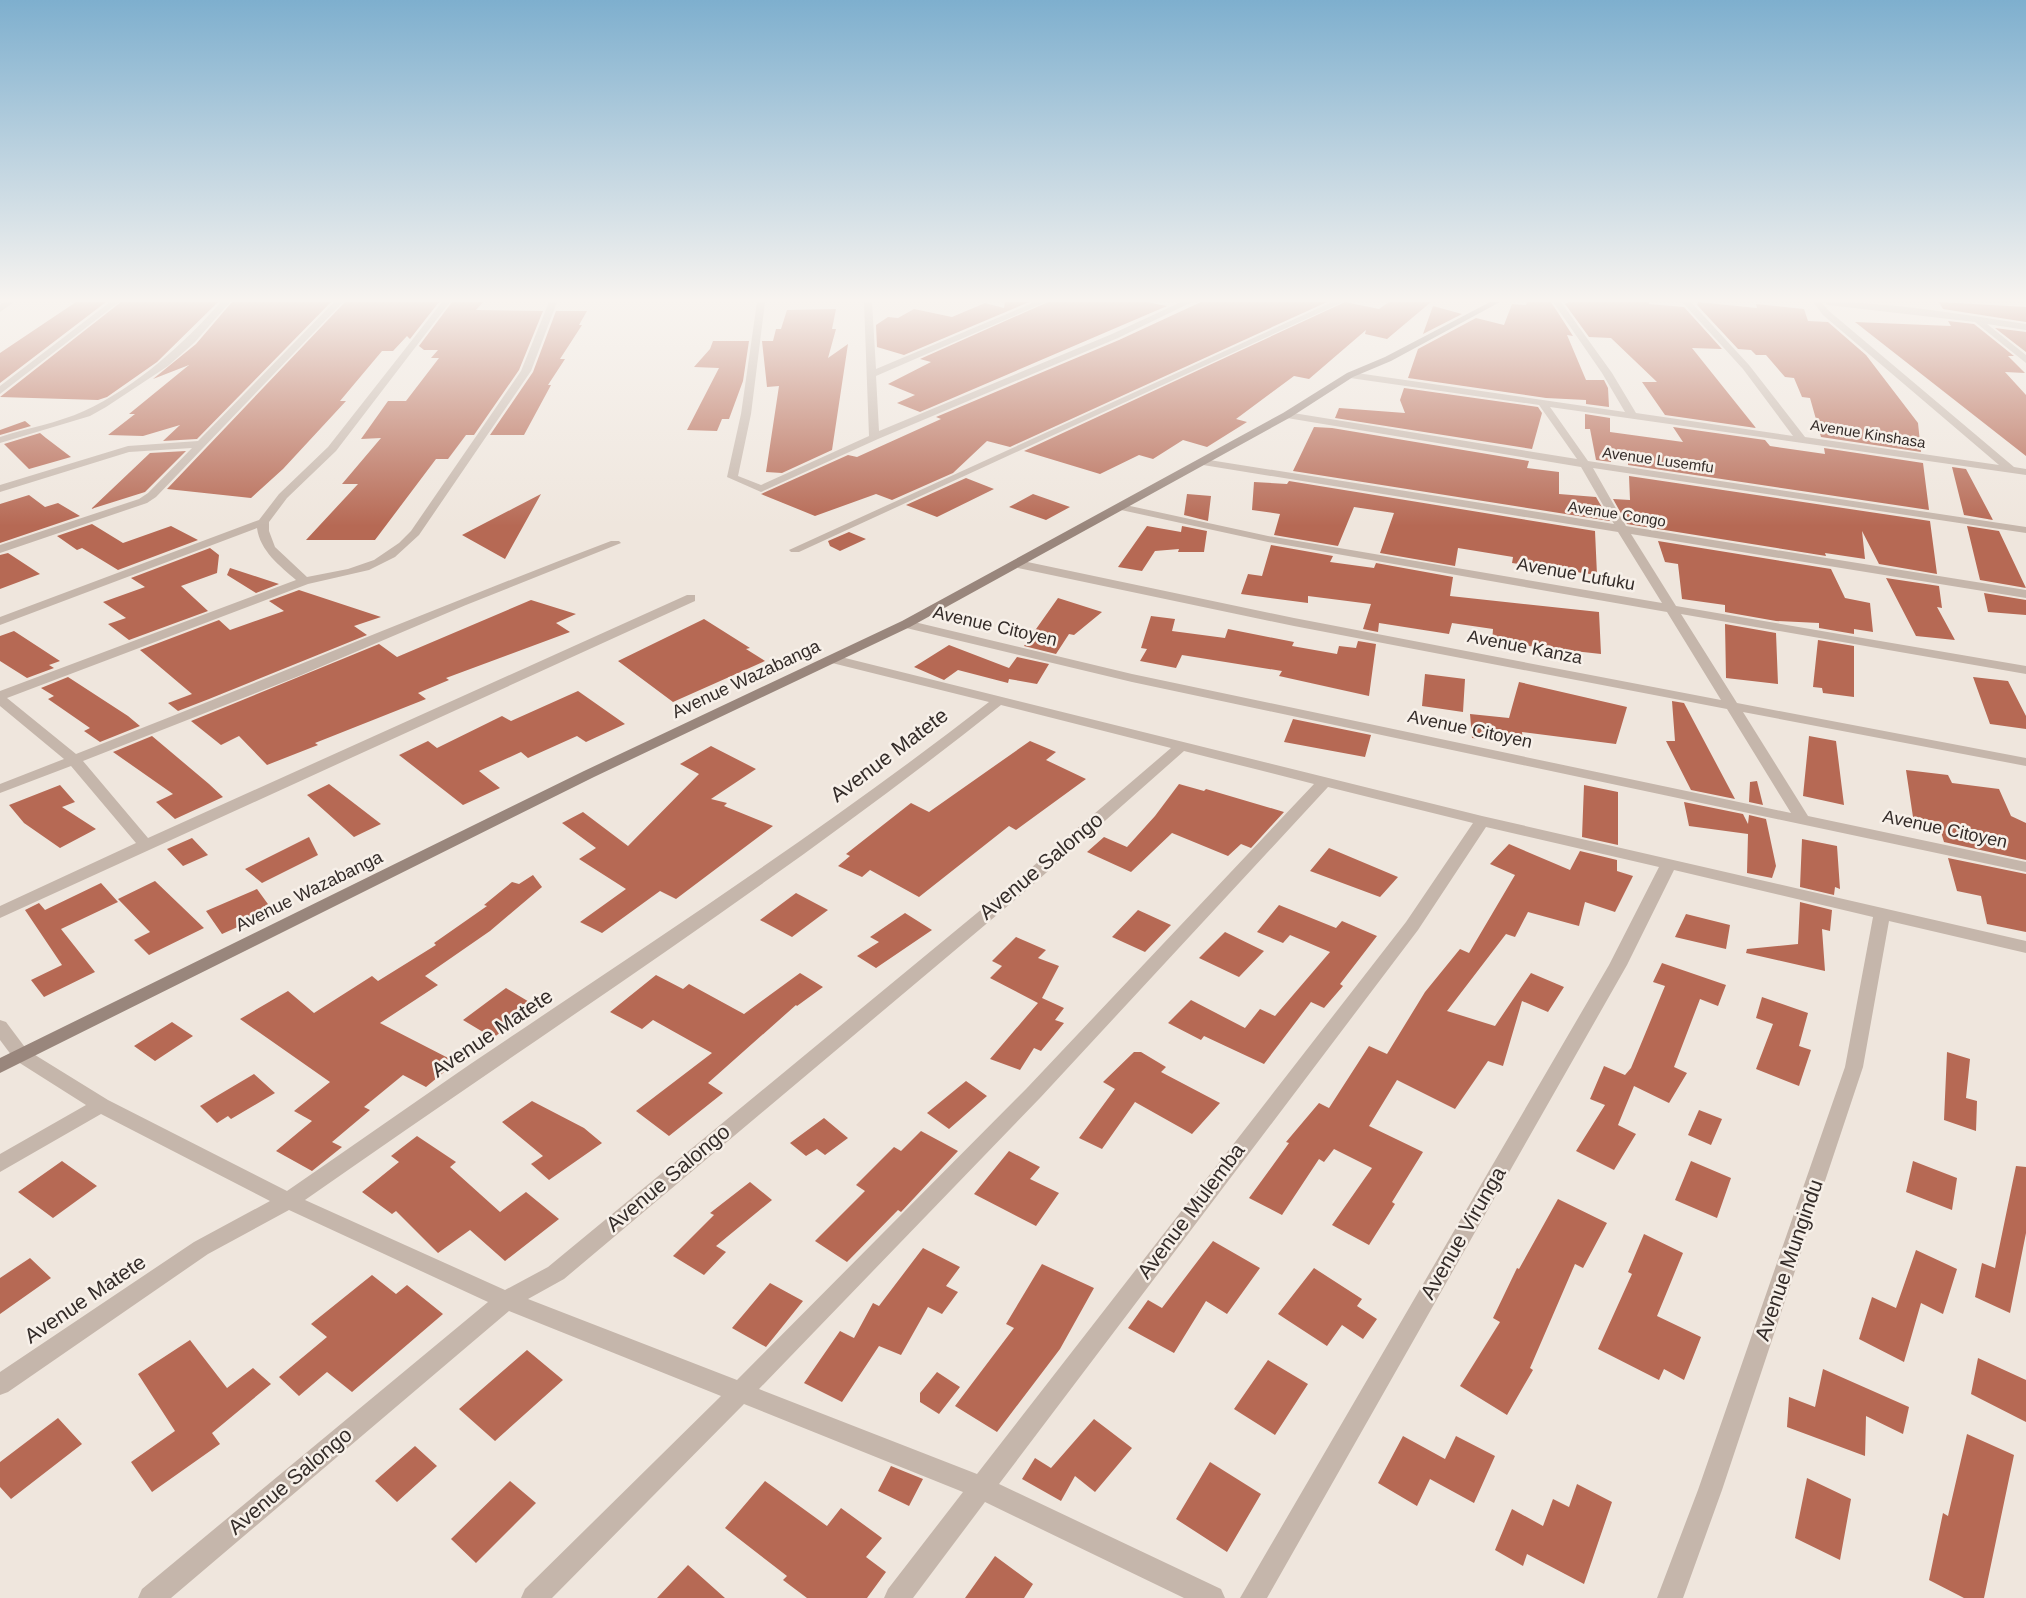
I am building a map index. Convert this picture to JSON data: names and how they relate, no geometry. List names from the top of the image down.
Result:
{
  "streets": {
    "main road": ["Avenue Wazabanga"],
    "street": [
      "Avenue Kinshasa",
      "Avenue Lusemfu",
      "Avenue Congo",
      "Avenue Lufuku",
      "Avenue Citoyen",
      "Avenue Kanza",
      "Avenue Matete",
      "Avenue Salongo",
      "Avenue Mulemba",
      "Avenue Virunga",
      "Avenue Mungindu"
    ]
  },
  "crossings": [
    ["Avenue Lusemfu", "Avenue Wazabanga"],
    ["Avenue Congo", "Avenue Wazabanga"],
    ["Avenue Lufuku", "Avenue Wazabanga"],
    ["Avenue Citoyen", "Avenue Wazabanga"],
    ["Avenue Kanza", "Avenue Wazabanga"]
  ]
}
